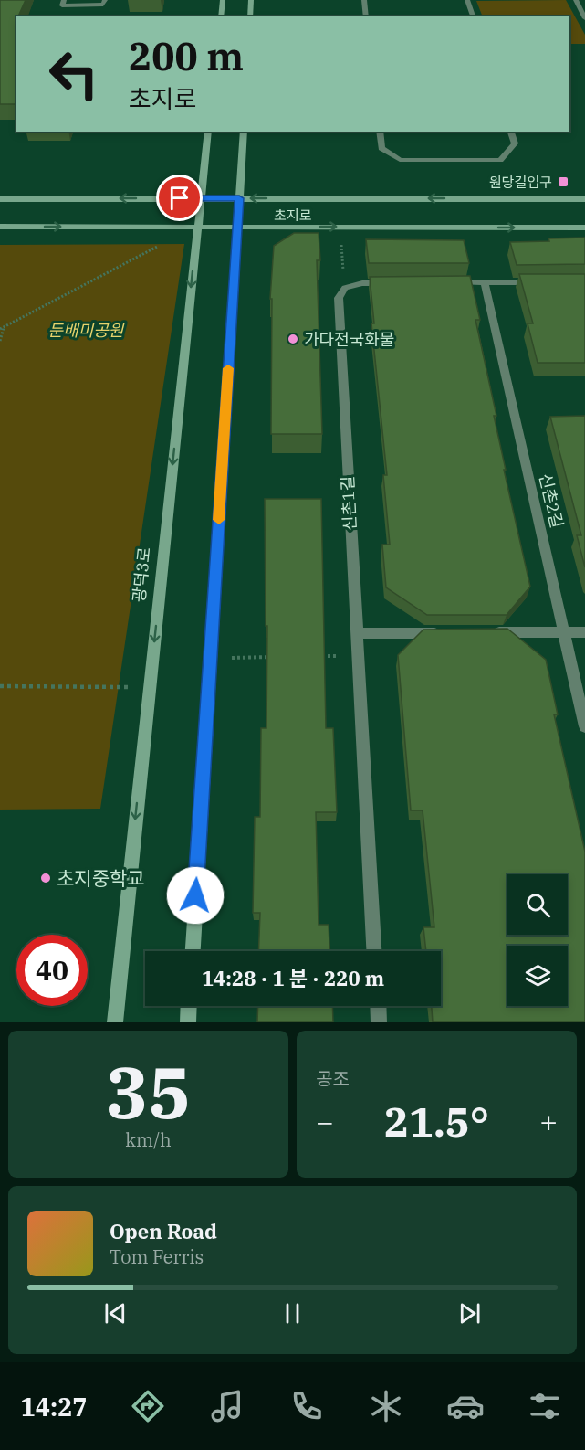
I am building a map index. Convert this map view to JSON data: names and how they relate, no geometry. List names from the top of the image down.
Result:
{
  "streets": {
    "street": [
      "초지로",
      "신촌2길",
      "신촌1길",
      "광덕3로"
    ]
  },
  "crossings": [
    ["초지로", "광덕3로"]
  ],
  "parks": ["둔배미공원"],
  "places": {
    "transit": ["원당길입구"],
    "other": ["가다전국화물", "초지중학교"]
  },
  "page": {
    "turn": ["200 m", "초지로"],
    "limit": "40",
    "trip": "14:28 · 1 분 · 220 m",
    "tile": [
      ["35", "km/h"],
      "공조"
    ],
    "heat": ["−", "21.5°", "+"],
    "song": ["Open Road", "Tom Ferris"],
    "tabs": "14:27"
  }
}
